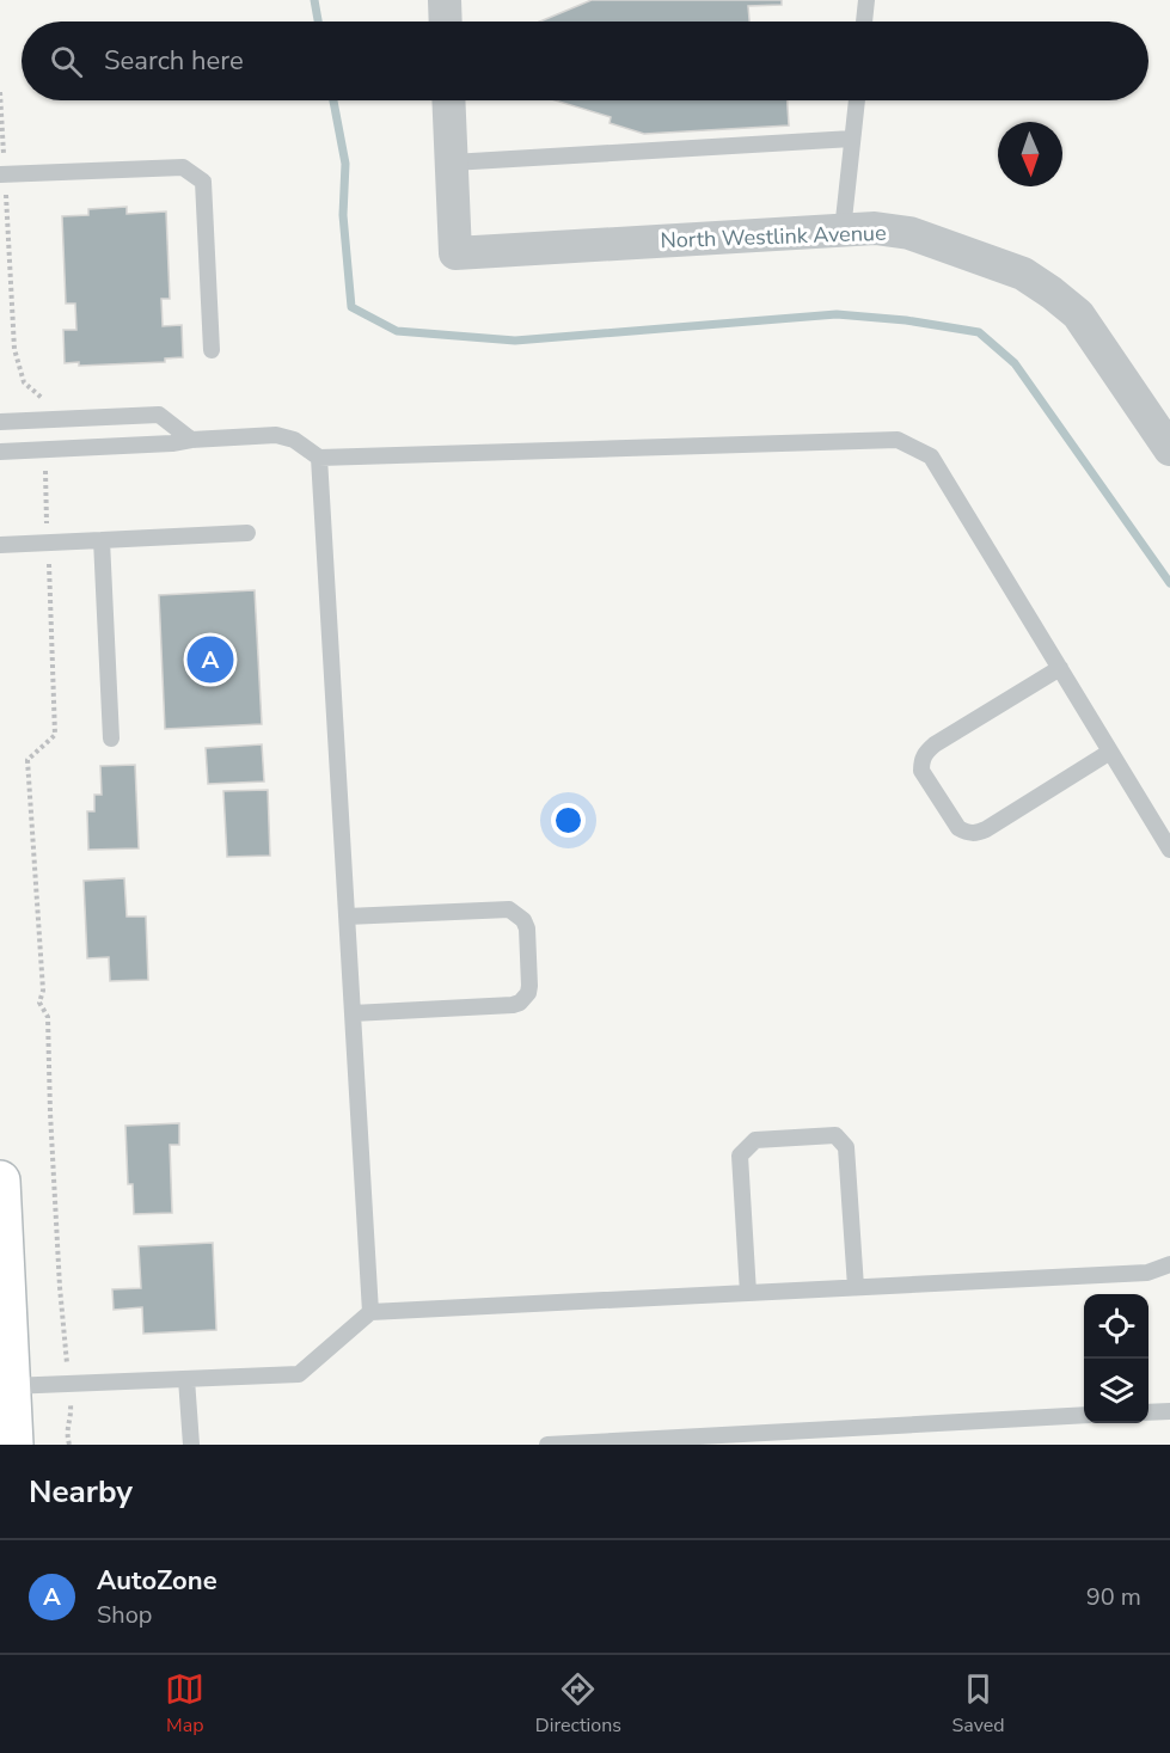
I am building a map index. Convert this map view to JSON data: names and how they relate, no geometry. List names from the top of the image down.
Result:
{
  "streets": {
    "street": ["North Westlink Avenue"]
  },
  "north": "bottom",
  "page": {
    "search": "Search here",
    "pins": "A",
    "heading": "Nearby",
    "list": [
      {
        "mark": "A",
        "name": "AutoZone",
        "note": "Shop",
        "value": "90 m"
      }
    ],
    "nav": ["Map", "Directions", "Saved"]
  }
}
